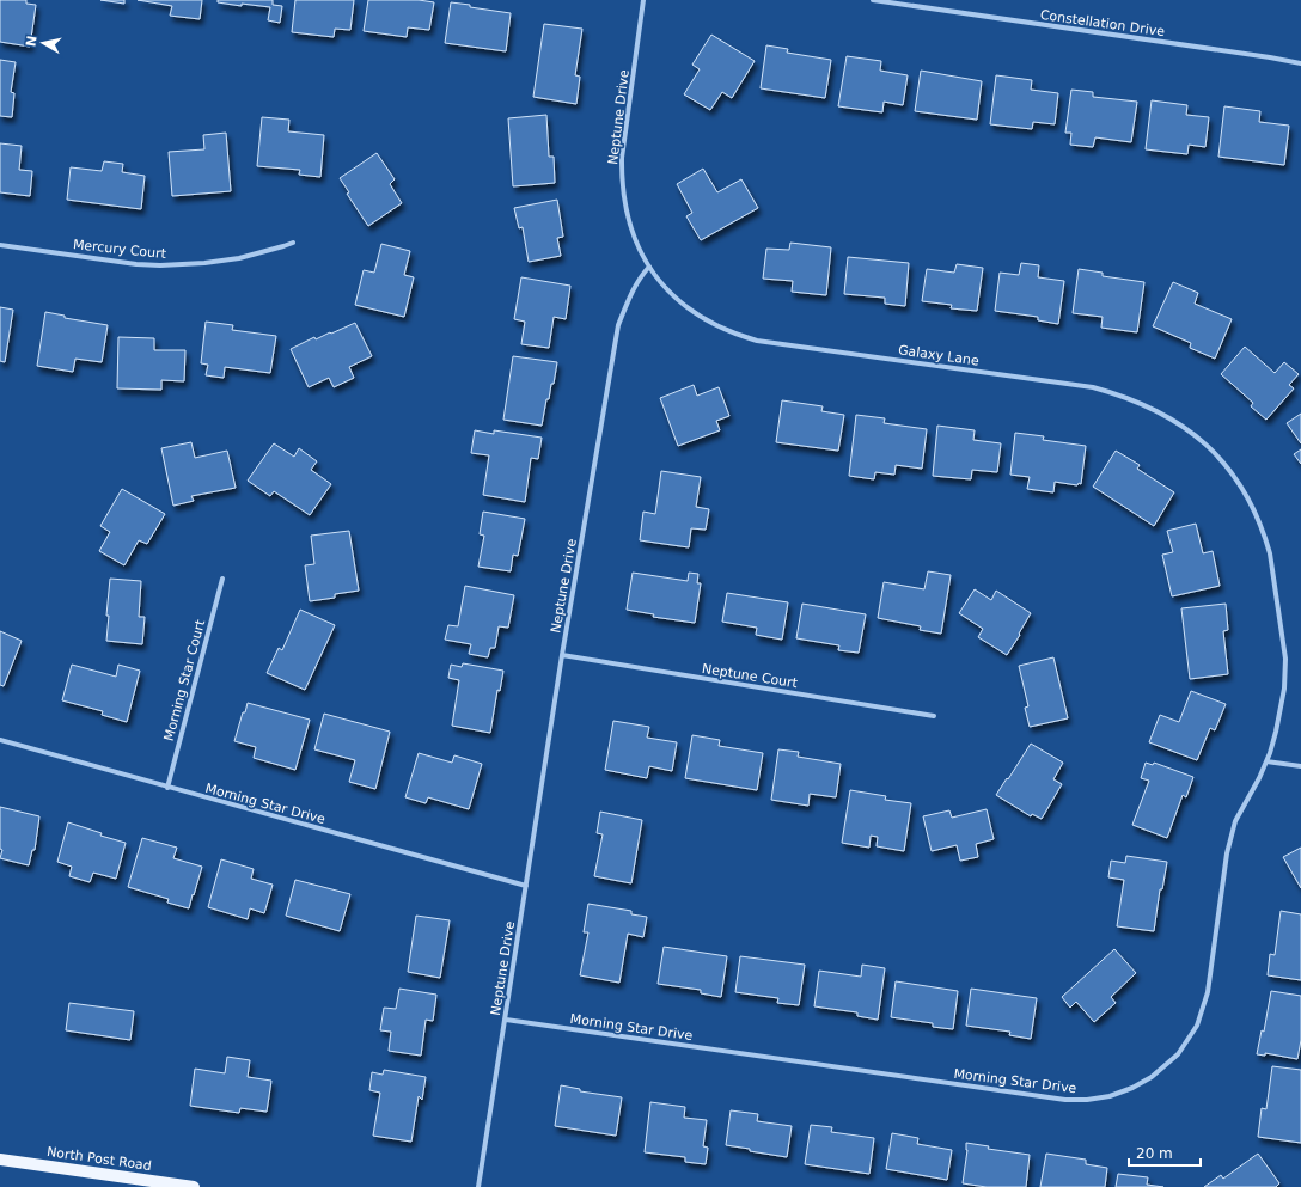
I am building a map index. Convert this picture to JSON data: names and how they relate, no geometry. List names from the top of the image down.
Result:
{
  "streets": {
    "main road": ["North Post Road"],
    "street": [
      "Constellation Drive",
      "Neptune Drive",
      "Mercury Court",
      "Galaxy Lane",
      "Neptune Court",
      "Morning Star Court",
      "Morning Star Drive"
    ]
  },
  "crossings": [
    ["Neptune Drive", "Galaxy Lane"],
    ["Neptune Drive", "Neptune Court"],
    ["Neptune Drive", "Morning Star Drive"],
    ["Galaxy Lane", "Morning Star Drive"],
    ["Morning Star Court", "Morning Star Drive"]
  ],
  "scale_bar": "20 m",
  "north": "left"
}
